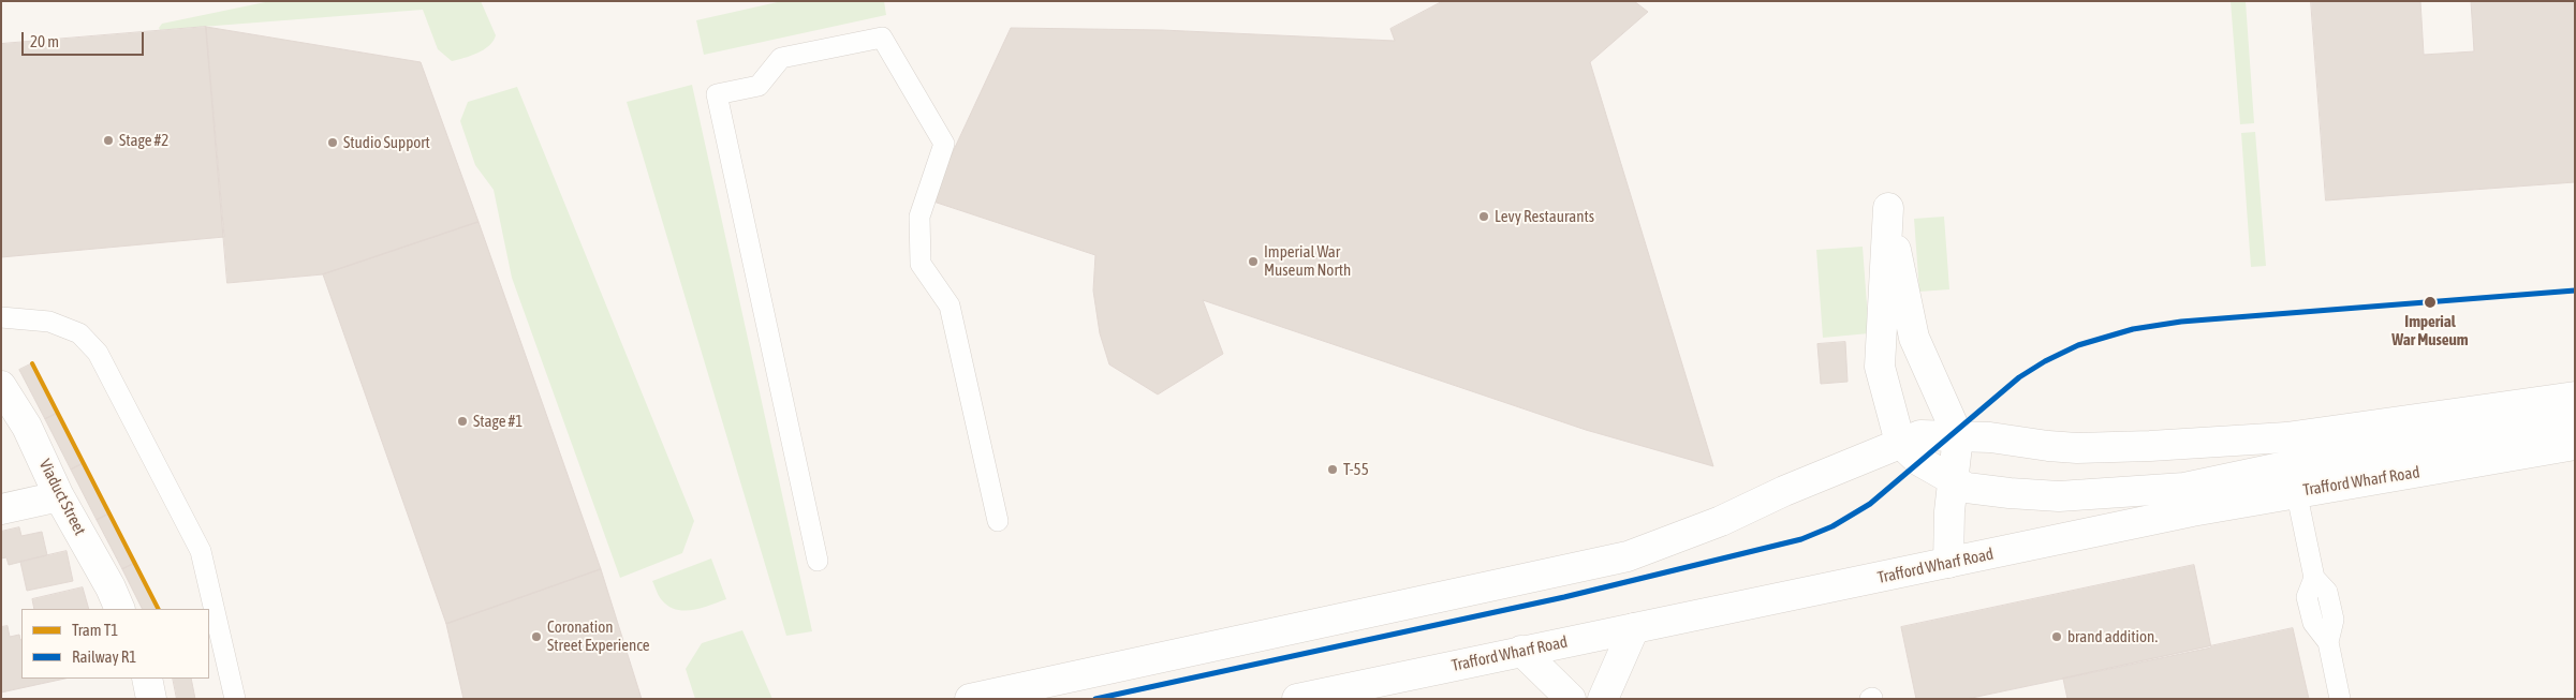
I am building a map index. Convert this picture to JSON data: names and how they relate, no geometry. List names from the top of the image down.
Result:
{
  "streets": {
    "street": ["Trafford Wharf Road", "Viaduct Street"]
  },
  "places": [
    "Stage #2",
    "Studio Support",
    "Levy Restaurants",
    "Imperial War Museum North",
    "Imperial War Museum",
    "Stage #1",
    "T-55",
    "Coronation Street Experience",
    "brand addition."
  ],
  "lines": ["rail line R1", "tram line T1"],
  "legend": ["Tram T1", "Railway R1"],
  "scale_bar": "20 m"
}
